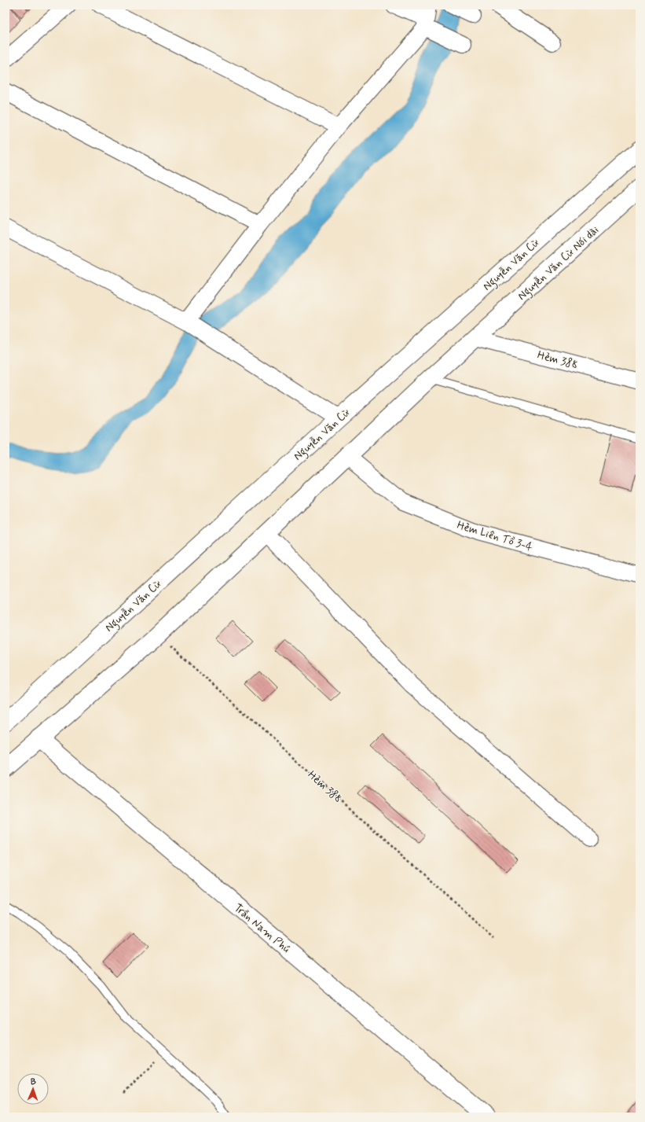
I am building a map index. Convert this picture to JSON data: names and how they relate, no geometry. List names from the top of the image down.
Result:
{
  "streets": {
    "main road": ["Nguyễn Văn Cừ Nối dài", "Nguyễn Văn Cừ", "Trần Nam Phú"],
    "street": ["Hẻm 388", "Hẻm Liên Tổ 3-4"]
  },
  "crossings": [
    ["Nguyễn Văn Cừ Nối dài", "Hẻm 388"]
  ],
  "north": "top"
}
